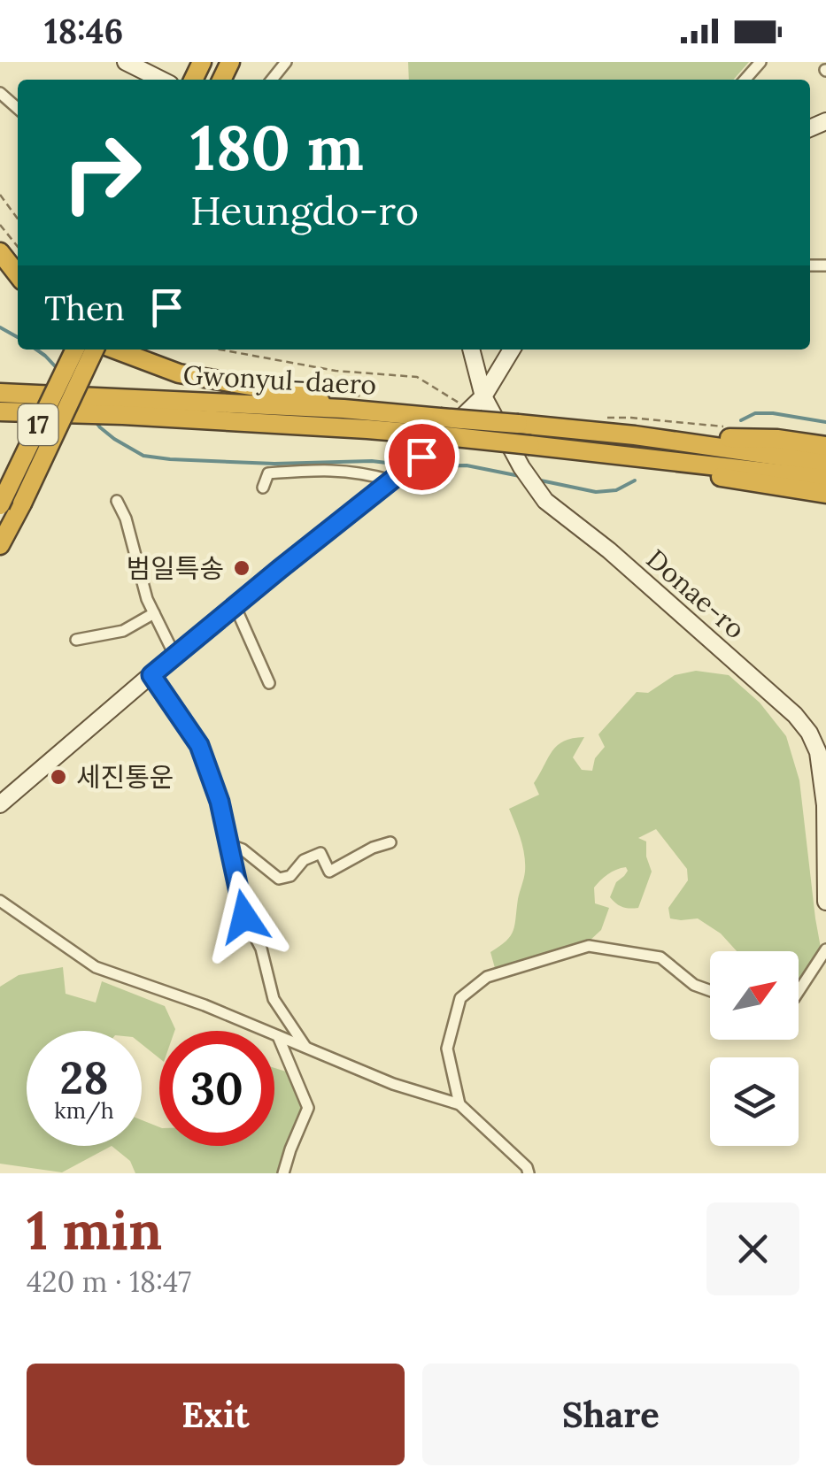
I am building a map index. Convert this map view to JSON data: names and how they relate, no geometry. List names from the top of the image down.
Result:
{
  "streets": {
    "highway": ["Gwonyul-daero", "17"],
    "street": ["Donae-ro"]
  },
  "places": ["범일특송", "세진통운"],
  "north": "top right",
  "page": {
    "status": "18:46",
    "turn": ["180 m", "Heungdo-ro"],
    "then": "Then",
    "speed": "28 km/h",
    "limit": "30",
    "heading": ["1 min", "420 m · 18:47"],
    "buttons": ["Exit", "Share"]
  }
}
